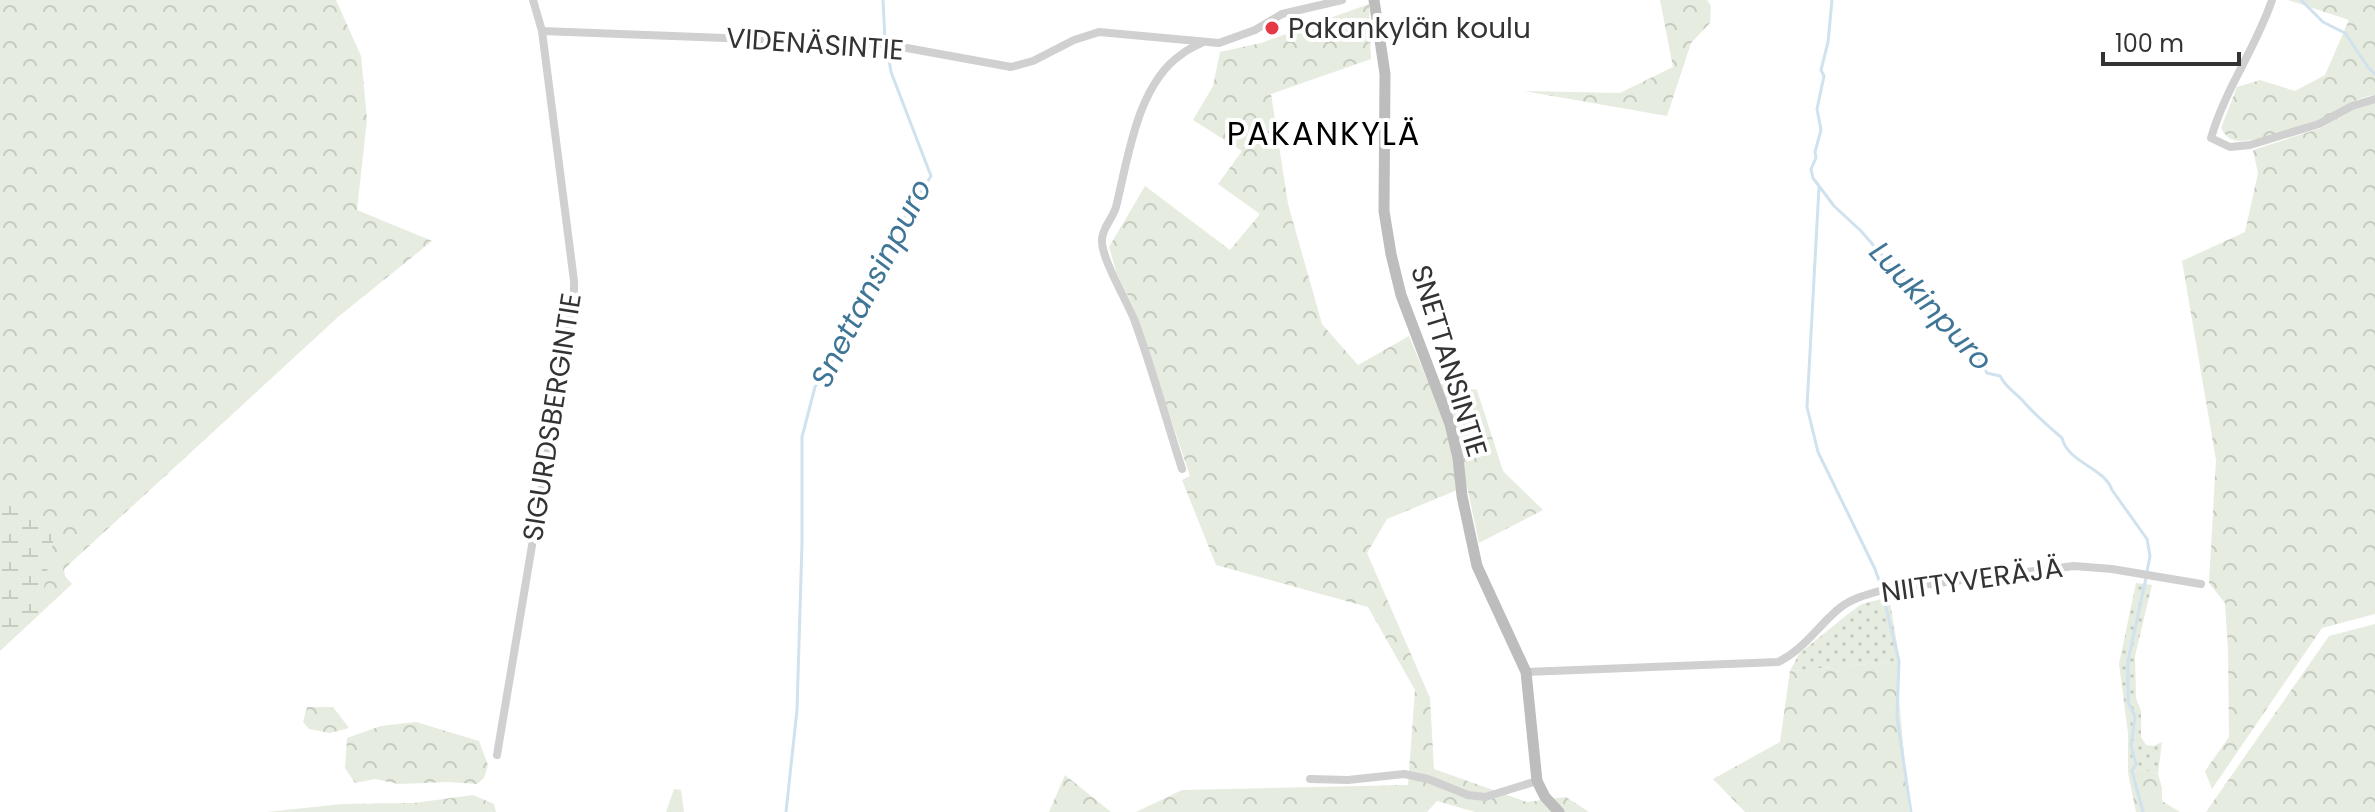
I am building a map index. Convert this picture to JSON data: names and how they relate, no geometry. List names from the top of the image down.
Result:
{
  "streets": {
    "street": [
      "VIDENÄSINTIE",
      "SNETTANSINTIE",
      "SIGURDSBERGINTIE",
      "NIITTYVERÄJÄ"
    ]
  },
  "crossings": [
    ["VIDENÄSINTIE", "SIGURDSBERGINTIE"],
    ["SNETTANSINTIE", "NIITTYVERÄJÄ"]
  ],
  "districts": ["PAKANKYLÄ"],
  "water": ["Snettansinpuro", "Luukinpuro"],
  "places": ["Pakankylän koulu"],
  "scale_bar": "100 m"
}
